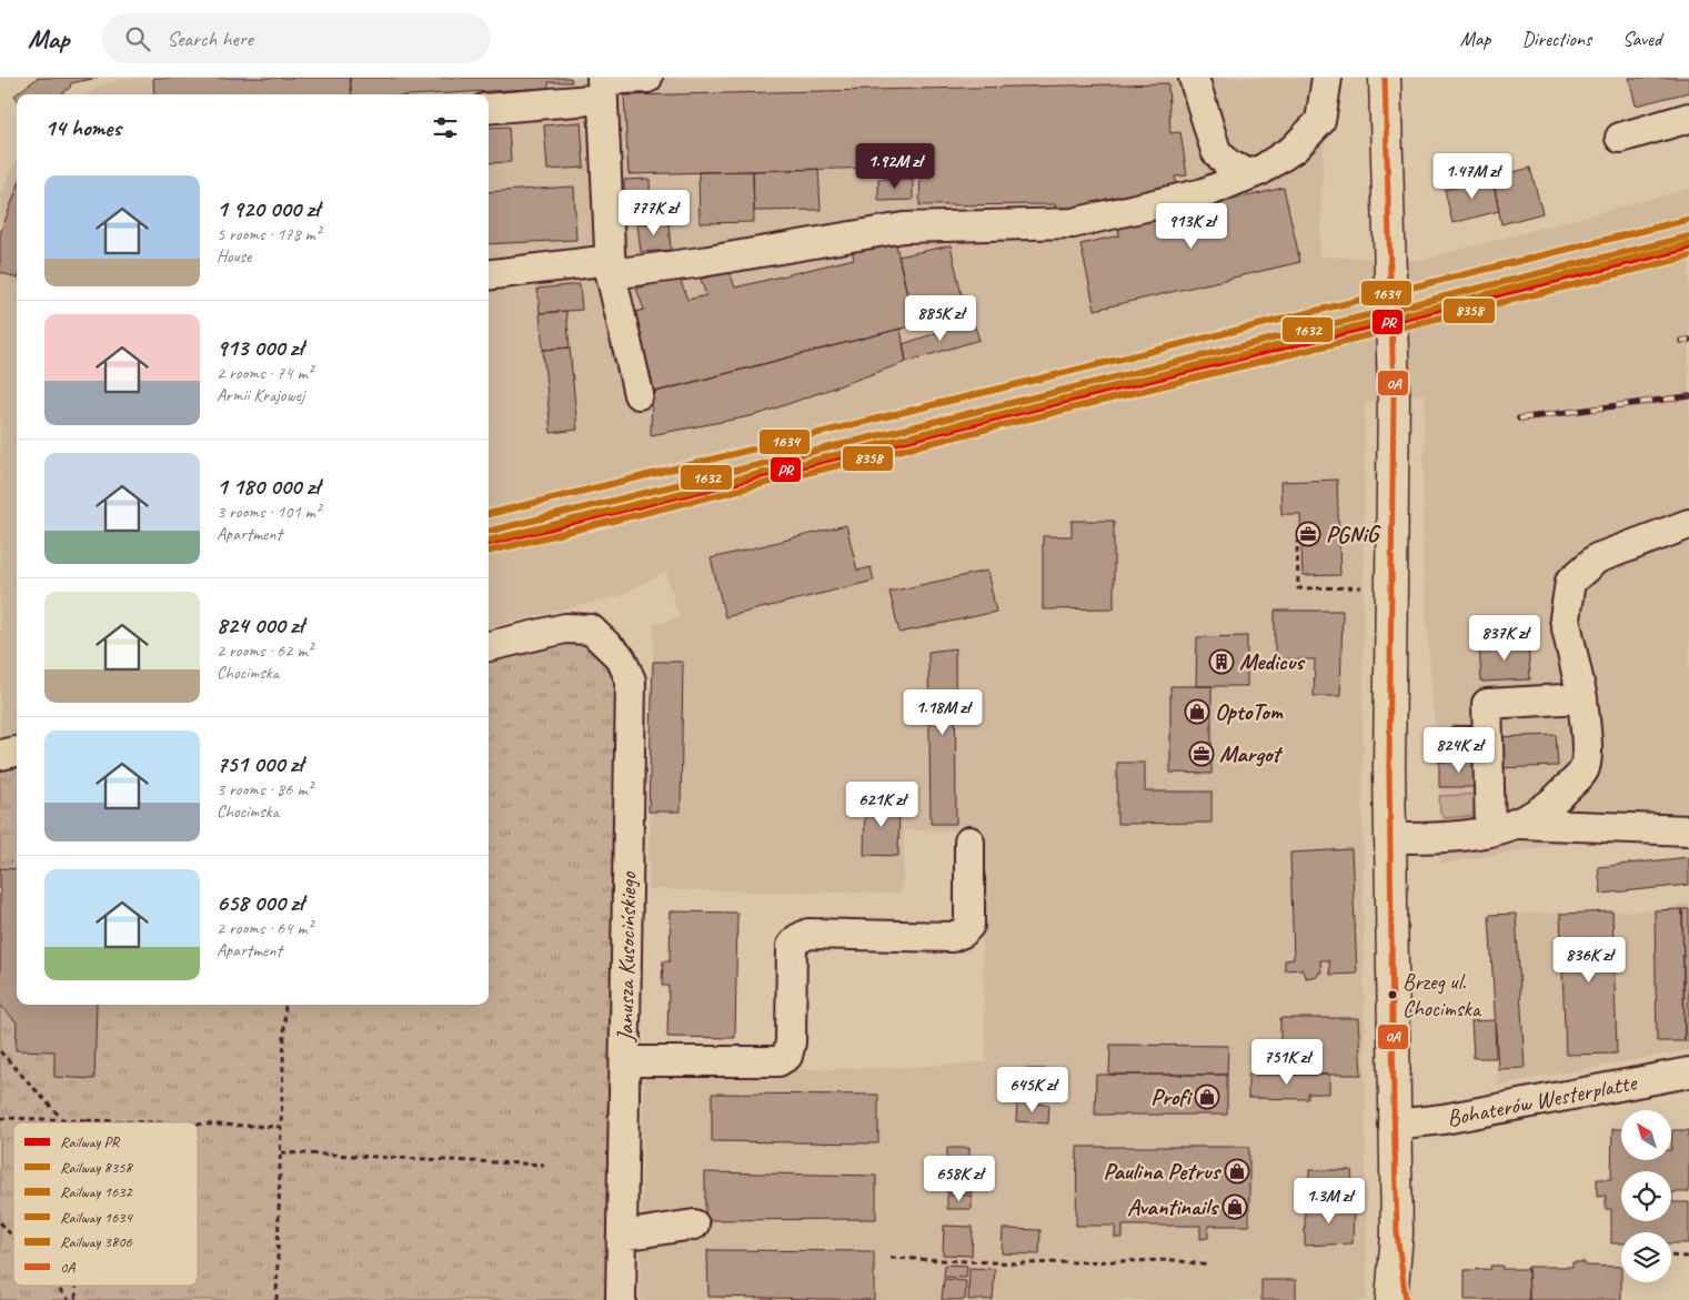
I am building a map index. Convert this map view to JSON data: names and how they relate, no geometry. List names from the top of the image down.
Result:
{
  "streets": {
    "street": ["Janusza Kusocińskiego", "Bohaterów Westerplatte"]
  },
  "places": {
    "office": ["PGNiG", "Margot"],
    "building": ["Medicus"],
    "shop": [
      "OptoTom",
      "Profi",
      "Paulina Petrus",
      "Avantinails"
    ],
    "other": ["Brzeg ul. Chocimska"]
  },
  "lines": [
    "transit line 0A",
    "rail line 1634",
    "rail line 1632",
    "rail line 3806",
    "rail line PR",
    "rail line 8358"
  ],
  "legend": [
    "Railway PR",
    "Railway 8358",
    "Railway 1632",
    "Railway 1634",
    "Railway 3806",
    "0A"
  ],
  "north": "top left",
  "page": {
    "header": "Map",
    "search": "Search here",
    "nav": ["Map", "Directions", "Saved"],
    "heading": "14 homes",
    "price": [
      "1.92M zł",
      "1.47M zł",
      "777K zł",
      "913K zł",
      "885K zł",
      "837K zł",
      "1.18M zł",
      "824K zł",
      "621K zł",
      "836K zł",
      "751K zł",
      "645K zł",
      "658K zł",
      "1.3M zł"
    ],
    "list": [
      {
        "name": "1 920 000 zł",
        "note": "5 rooms · 178 m² · House"
      },
      {
        "name": "913 000 zł",
        "note": "2 rooms · 74 m² · Armii Krajowej"
      },
      {
        "name": "1 180 000 zł",
        "note": "3 rooms · 101 m² · Apartment"
      },
      {
        "name": "824 000 zł",
        "note": "2 rooms · 62 m² · Chocimska"
      },
      {
        "name": "751 000 zł",
        "note": "3 rooms · 86 m² · Chocimska"
      },
      {
        "name": "658 000 zł",
        "note": "2 rooms · 64 m² · Apartment"
      }
    ]
  }
}
